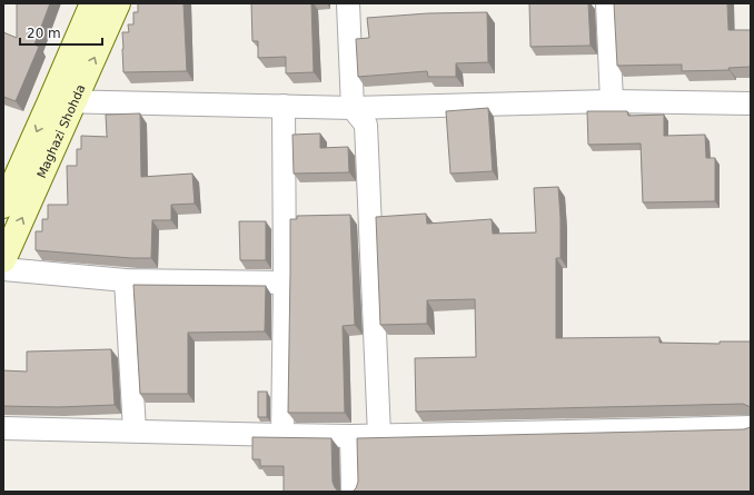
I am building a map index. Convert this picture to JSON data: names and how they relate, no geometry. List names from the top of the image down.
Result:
{
  "streets": {
    "street": ["Maghazi Shohda"]
  },
  "scale_bar": "20 m"
}
